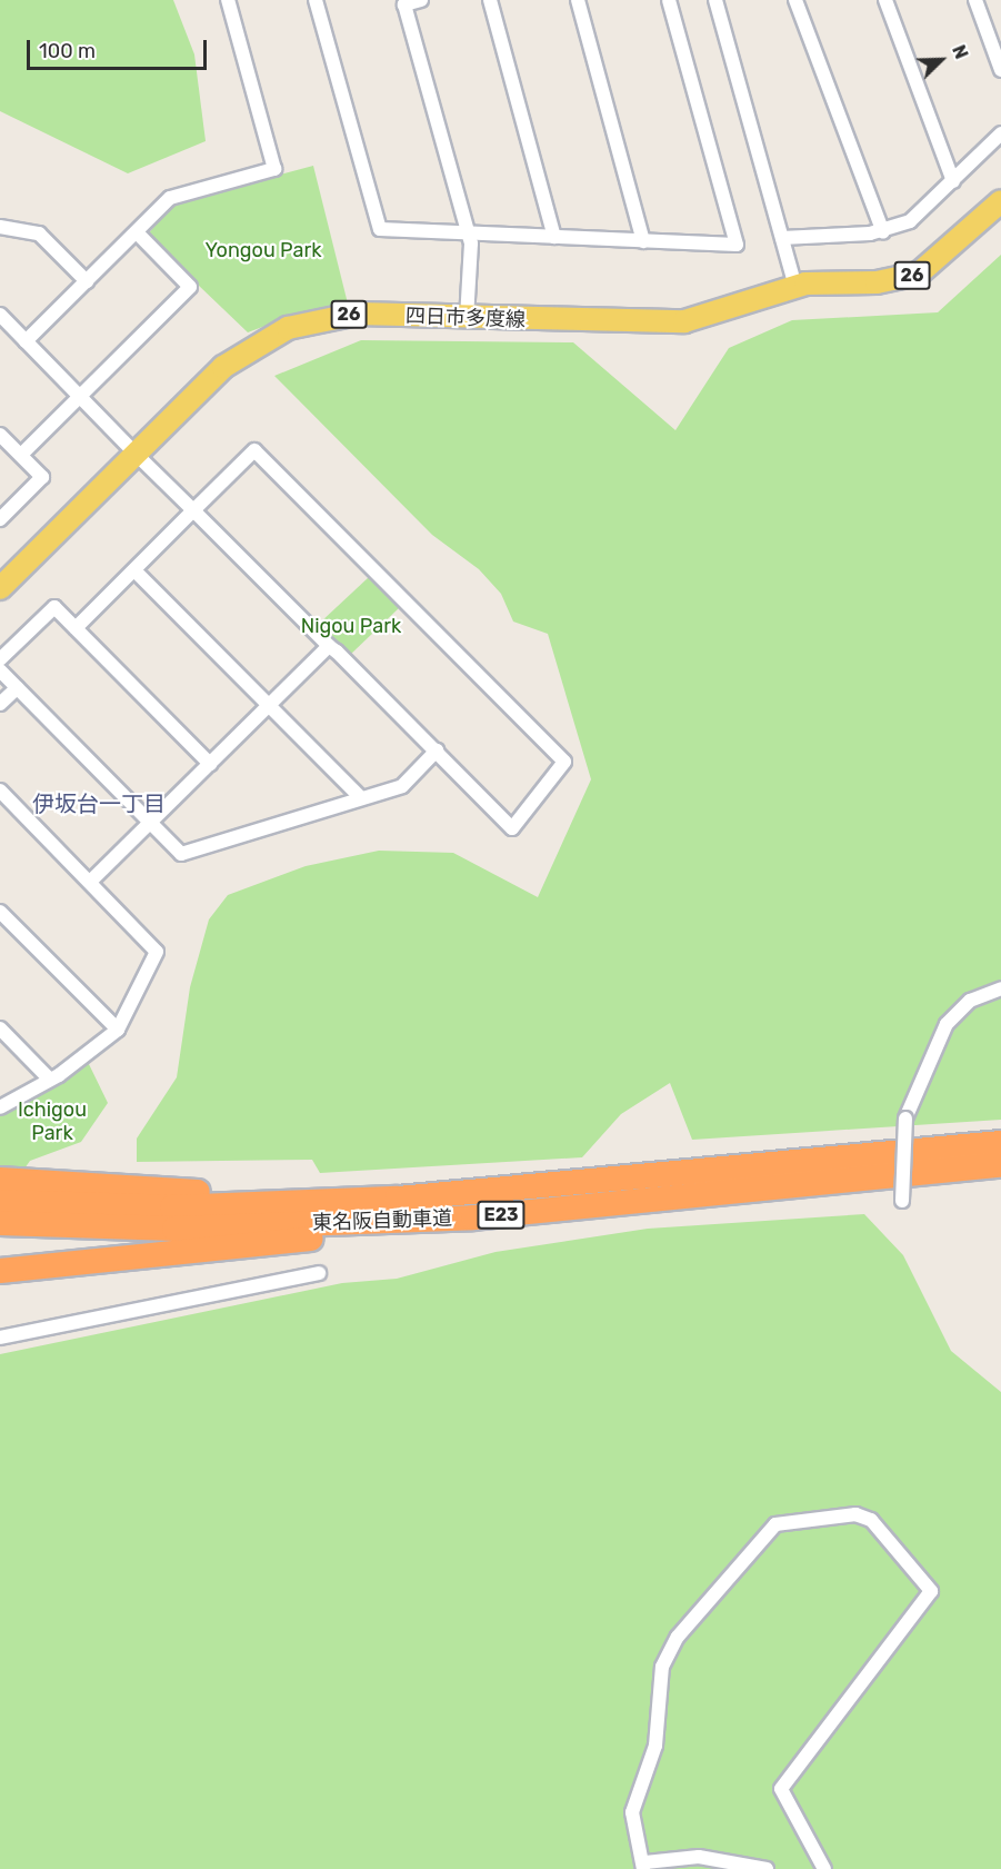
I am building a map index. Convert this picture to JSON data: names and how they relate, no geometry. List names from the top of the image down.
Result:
{
  "streets": {
    "highway": ["E23", "東名阪自動車道"],
    "main road": ["26", "四日市多度線"]
  },
  "districts": ["伊坂台一丁目"],
  "parks": ["Yongou Park", "Nigou Park", "Ichigou Park"],
  "scale_bar": "100 m",
  "north": "top right"
}
